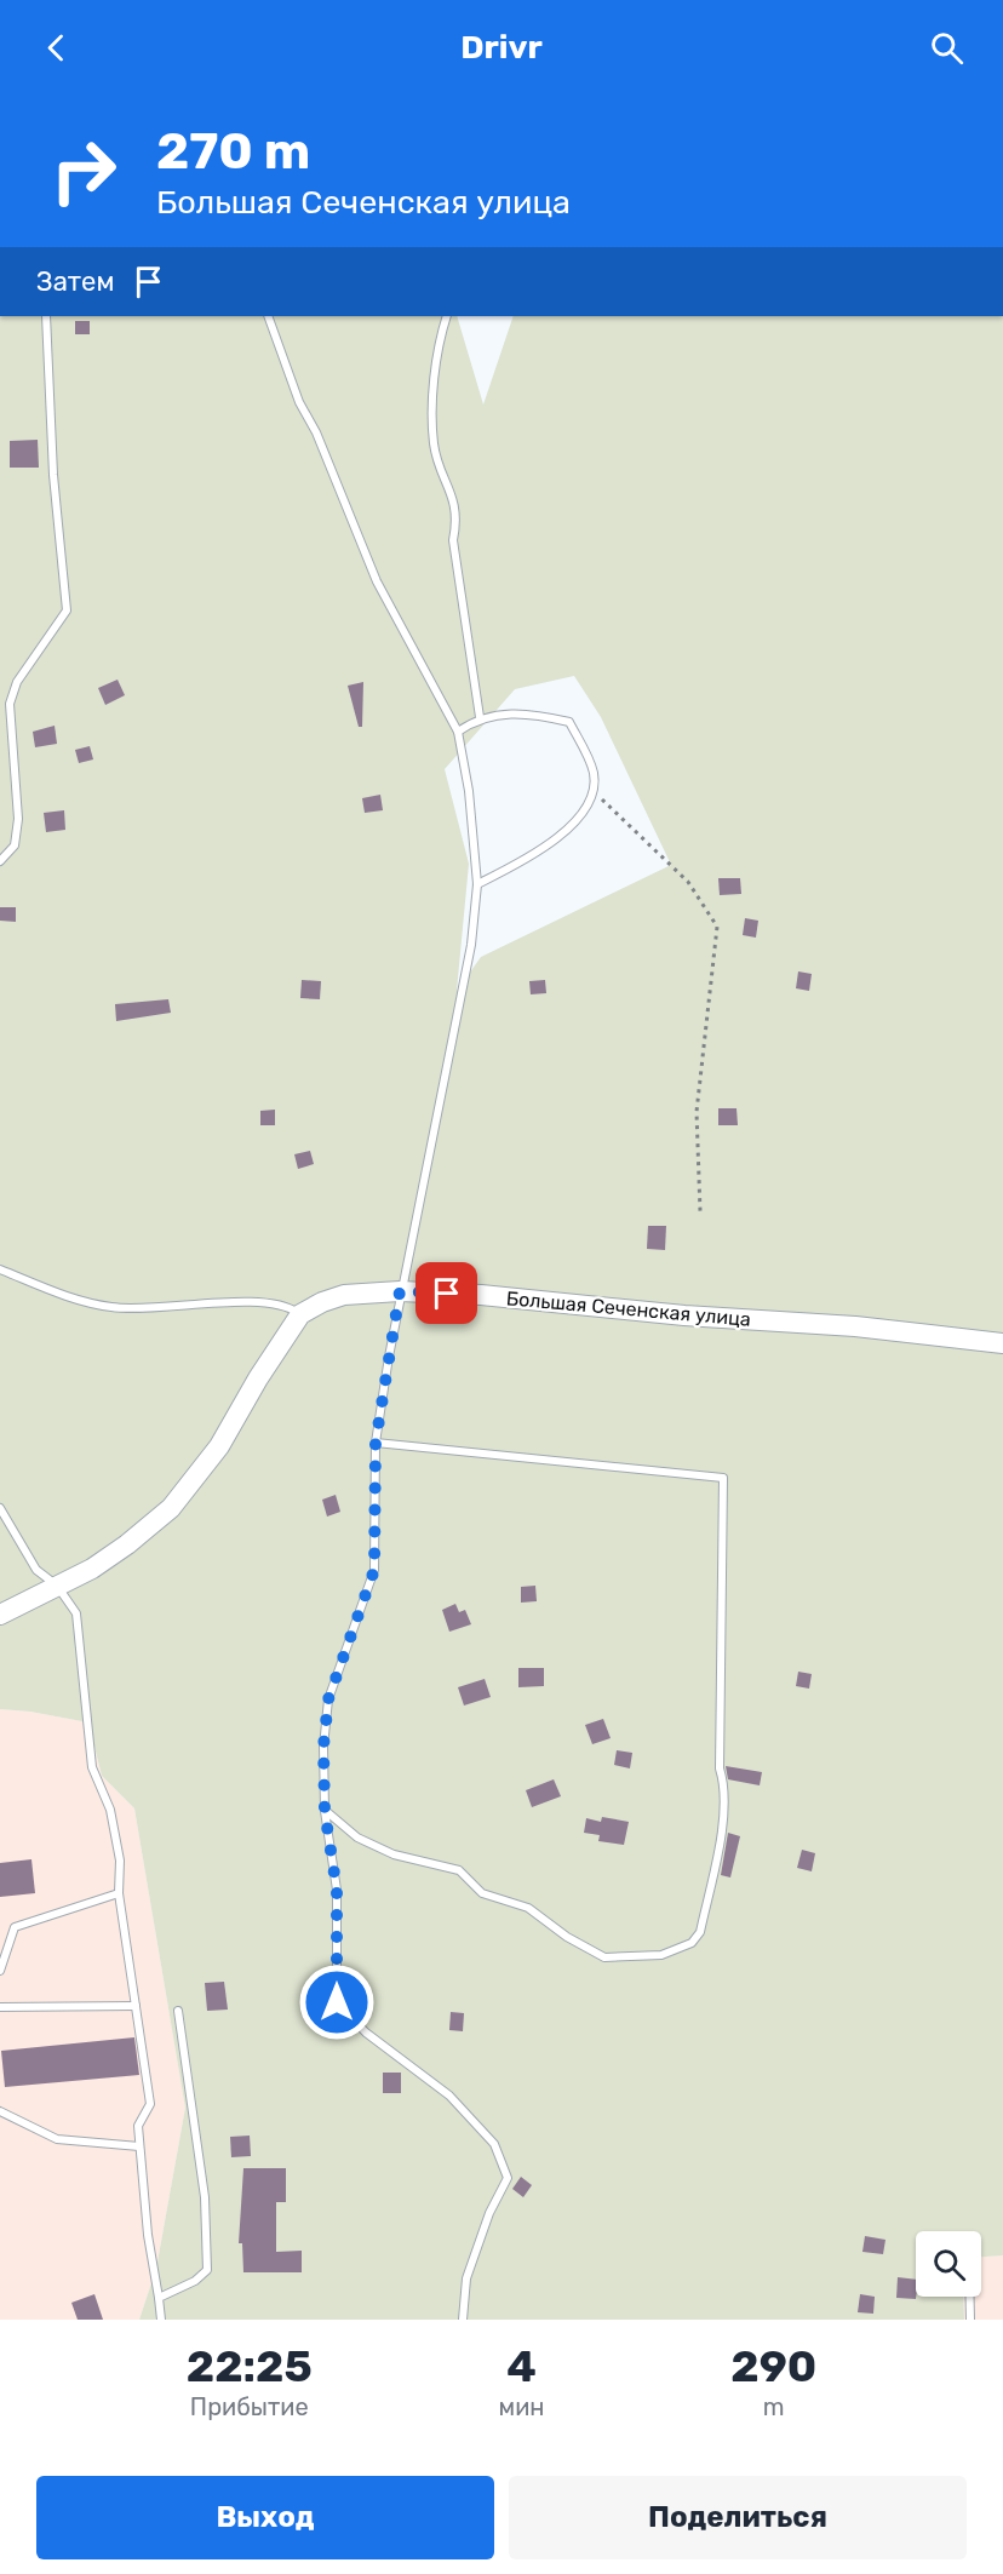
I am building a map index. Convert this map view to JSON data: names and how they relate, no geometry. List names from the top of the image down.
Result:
{
  "streets": {
    "street": ["Большая Сеченская улица"]
  },
  "page": {
    "header": "Drivr",
    "turn": ["270 m", "Большая Сеченская улица"],
    "then": "Затем",
    "eta": [
      "22:25",
      "Прибытие",
      "4",
      "мин",
      "290",
      "m"
    ],
    "buttons": ["Выход", "Поделиться"]
  }
}
